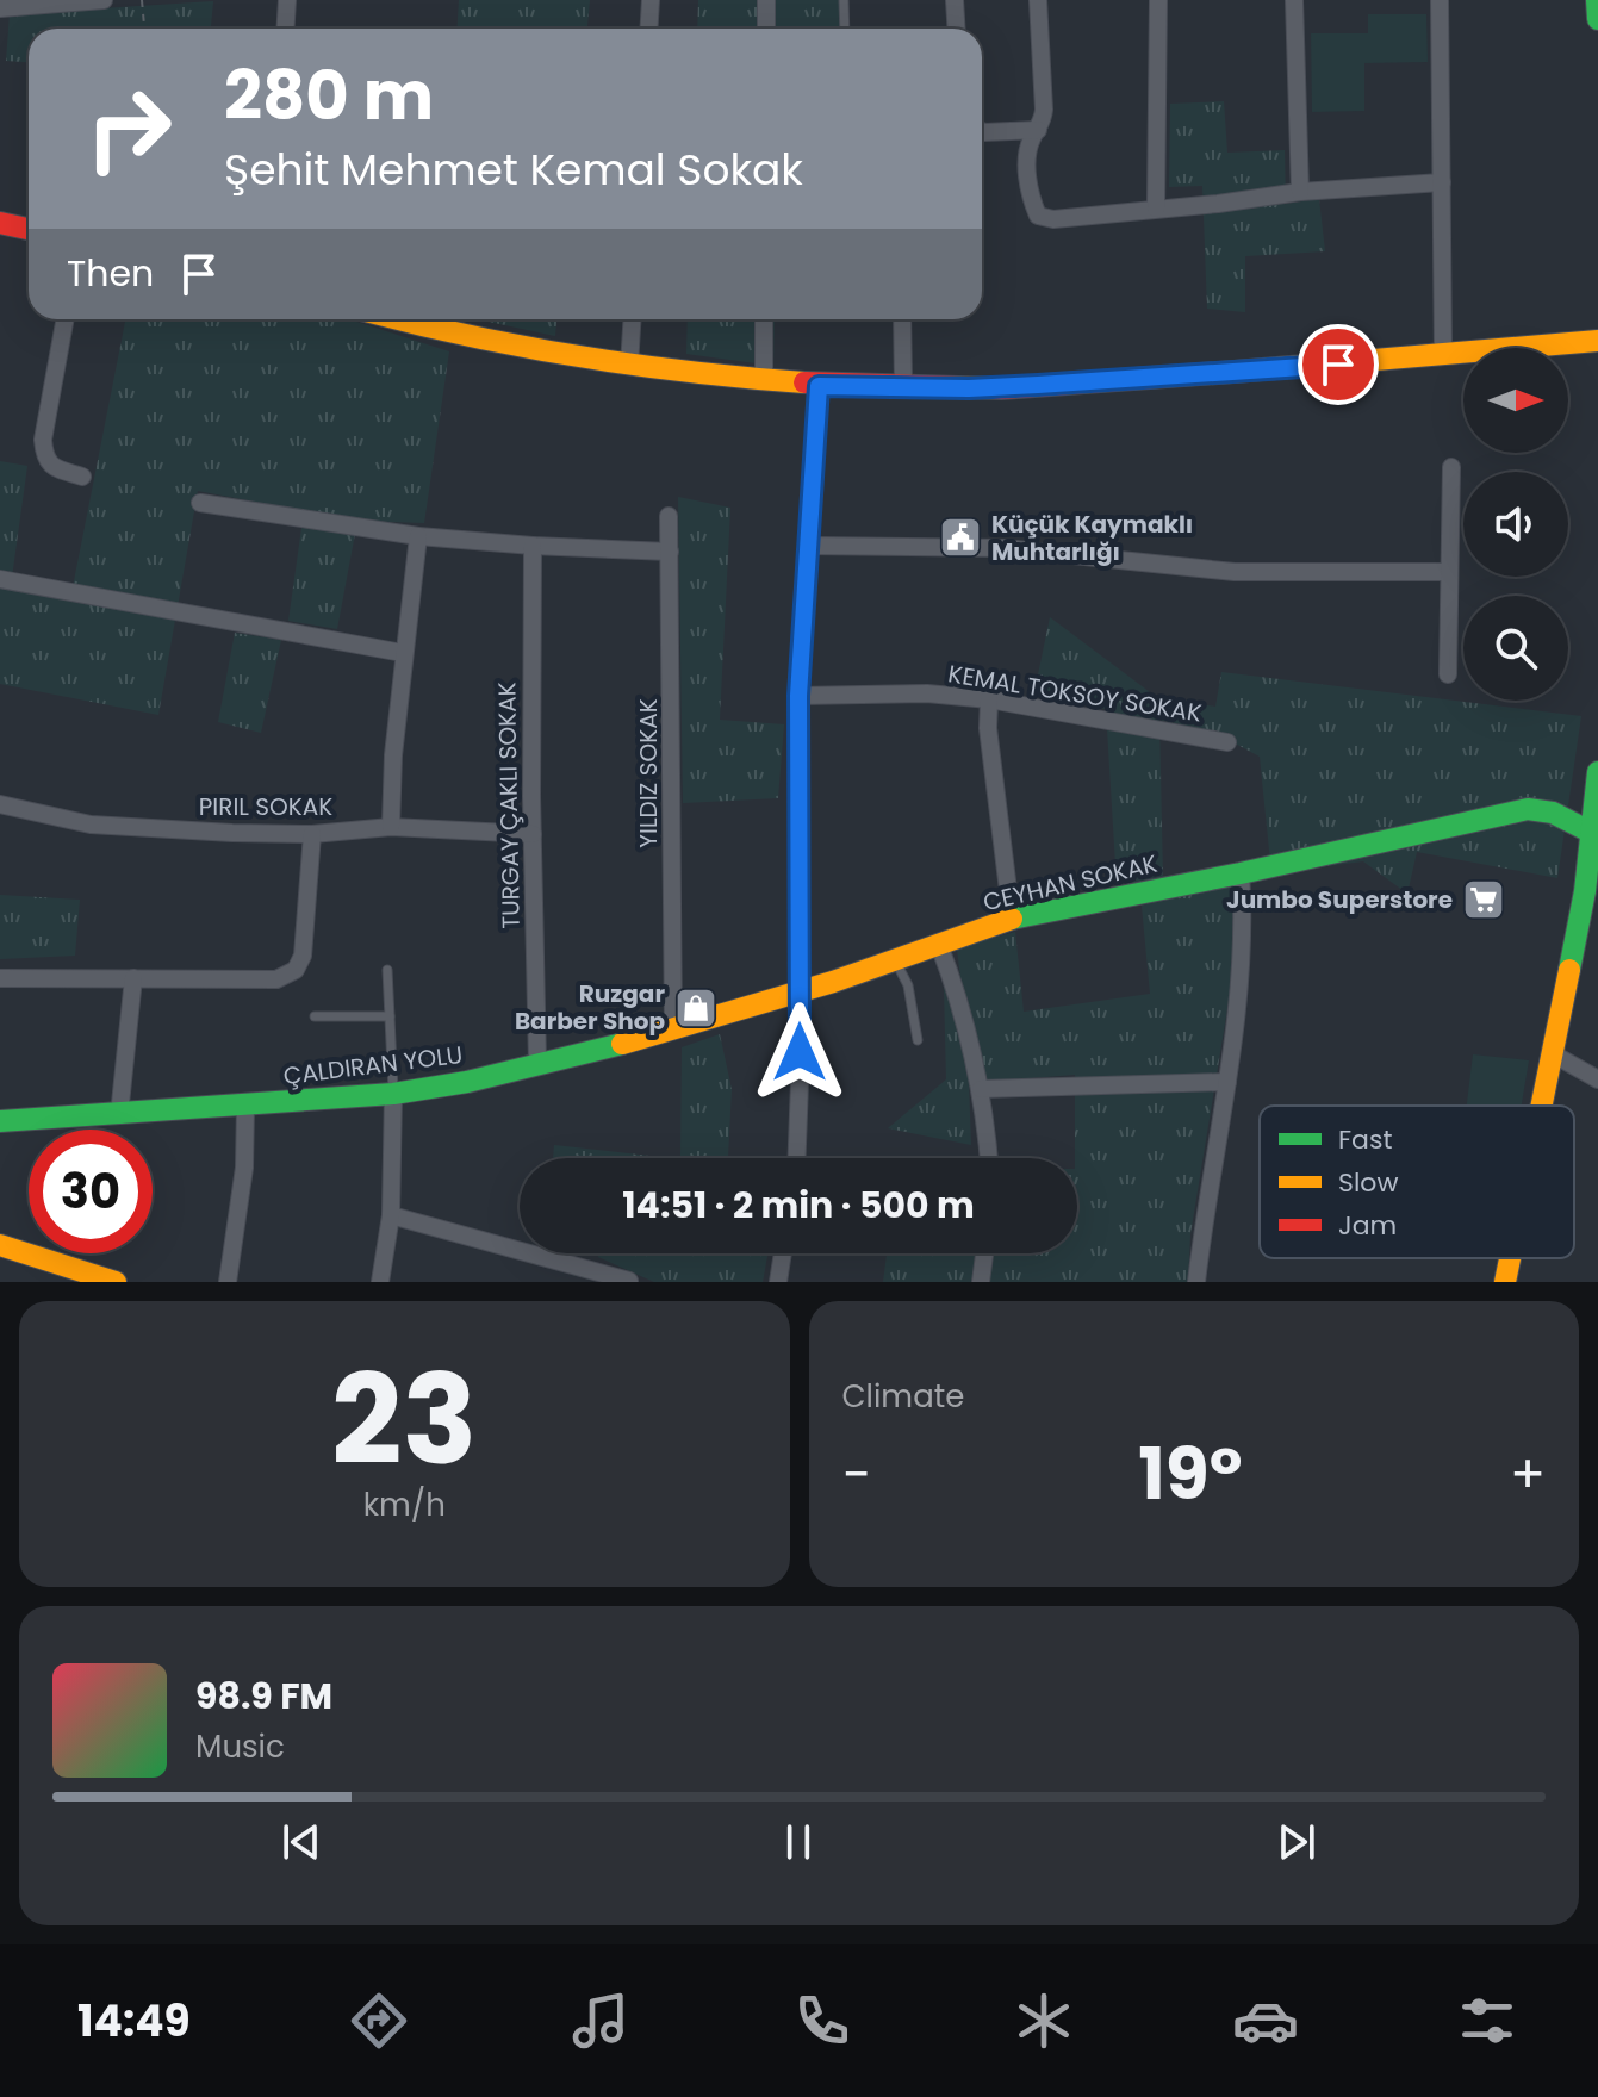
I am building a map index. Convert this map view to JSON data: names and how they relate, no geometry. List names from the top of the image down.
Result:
{
  "streets": {
    "street": ["KEMAL TOKSOY SOKAK", "CEYHAN SOKAK"]
  },
  "places": {
    "public building": ["Küçük Kaymaklı Muhtarlığı"],
    "supermarket": ["Jumbo Superstore"],
    "shop": ["Ruzgar Barber Shop"]
  },
  "legend": ["Fast", "Slow", "Jam"],
  "north": "right",
  "page": {
    "turn": ["280 m", "Şehit Mehmet Kemal Sokak"],
    "then": "Then",
    "limit": "30",
    "trip": "14:51 · 2 min · 500 m",
    "tile": [
      ["23", "km/h"],
      "Climate"
    ],
    "heat": ["−", "19°", "+"],
    "song": ["98.9 FM", "Music"],
    "tabs": "14:49"
  }
}
